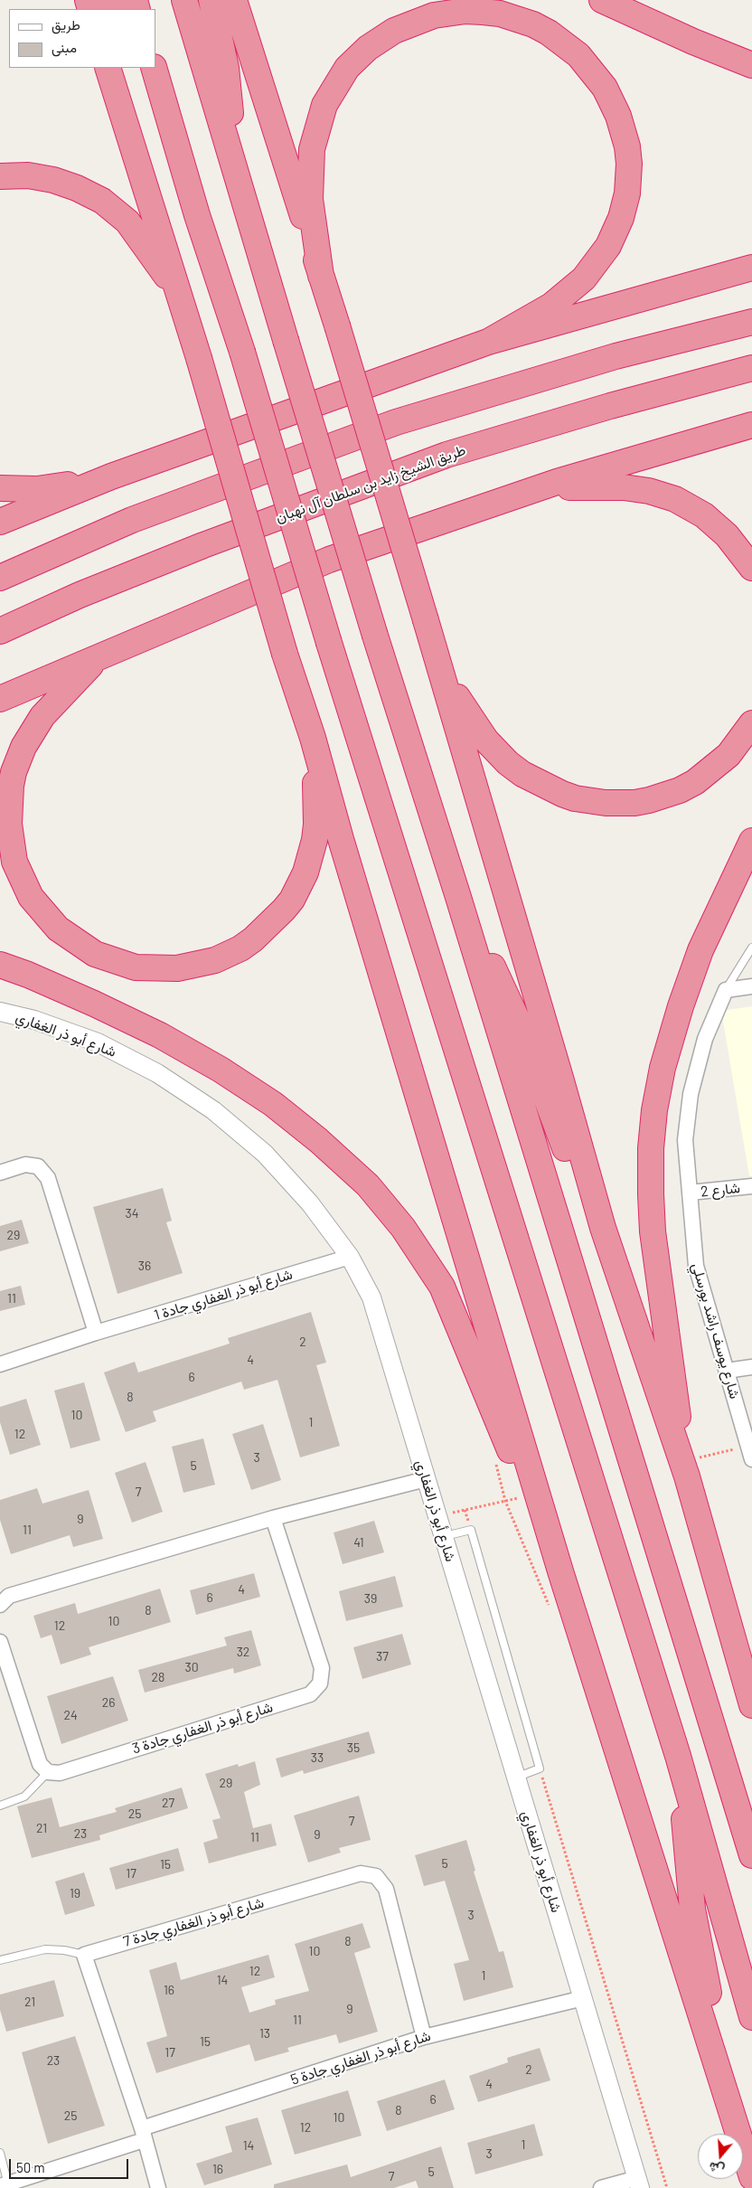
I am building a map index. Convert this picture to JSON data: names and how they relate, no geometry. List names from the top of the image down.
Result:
{
  "streets": {
    "highway": ["طريق الشيخ زايد بن سلطان آل نهيان"],
    "street": [
      "شارع أبو ذر الغفاري",
      "شارع 2",
      "شارع أبو ذر الغفاري جادة 1",
      "شارع يوسف راشد بورسلي",
      "شارع أبو ذر الغفاري جادة 3",
      "شارع أبو ذر الغفاري جادة 7",
      "شارع أبو ذر الغفاري جادة 5"
    ]
  },
  "crossings": [
    ["شارع أبو ذر الغفاري", "شارع أبو ذر الغفاري جادة 1"],
    ["شارع أبو ذر الغفاري", "شارع أبو ذر الغفاري جادة 5"],
    ["شارع 2", "شارع يوسف راشد بورسلي"],
    ["شارع أبو ذر الغفاري جادة 7", "شارع أبو ذر الغفاري جادة 5"]
  ],
  "house_numbers": [
    "34",
    "29",
    "36",
    "11",
    "2",
    "4",
    "6",
    "8",
    "10",
    "1",
    "12",
    "3",
    "5",
    "7",
    "9",
    "11",
    "41",
    "4",
    "6",
    "39",
    "8",
    "10",
    "12",
    "32",
    "37",
    "30",
    "28",
    "26",
    "24",
    "35",
    "33",
    "29",
    "27",
    "25",
    "7",
    "21",
    "23",
    "9",
    "11",
    "5",
    "15",
    "17",
    "19",
    "3",
    "8",
    "10",
    "12",
    "1",
    "14",
    "16",
    "21",
    "9",
    "11",
    "13",
    "15",
    "17",
    "23",
    "2",
    "4",
    "6",
    "8",
    "25",
    "10",
    "12",
    "1",
    "14",
    "3",
    "16",
    "5",
    "7"
  ],
  "legend": ["طريق", "مبنى"],
  "scale_bar": "50 m",
  "north": "bottom"
}
